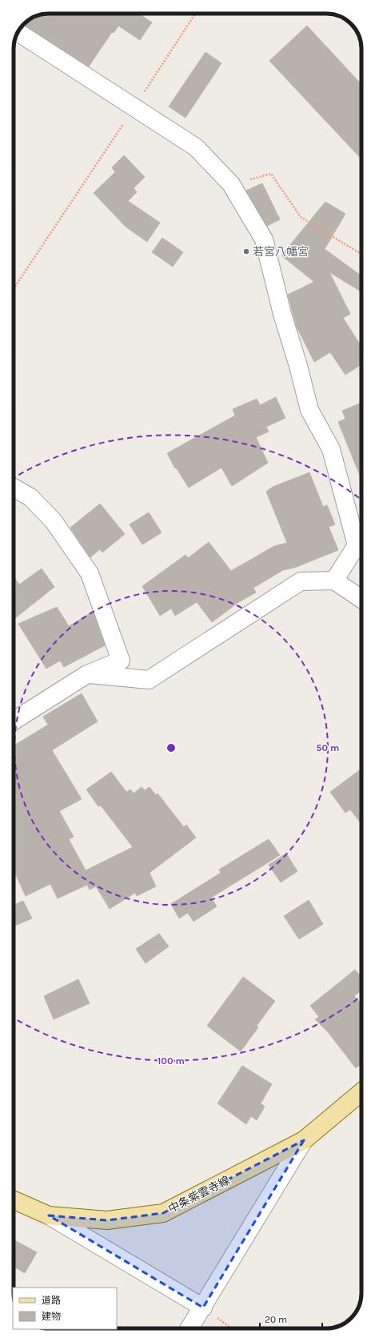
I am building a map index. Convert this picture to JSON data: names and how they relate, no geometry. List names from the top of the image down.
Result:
{
  "streets": {
    "main road": ["中条紫雲寺線"]
  },
  "places": ["若宮八幡宮"],
  "legend": ["道路", "建物"],
  "scale_bar": "20 m",
  "rings": ["50 m", "100 m"]
}
